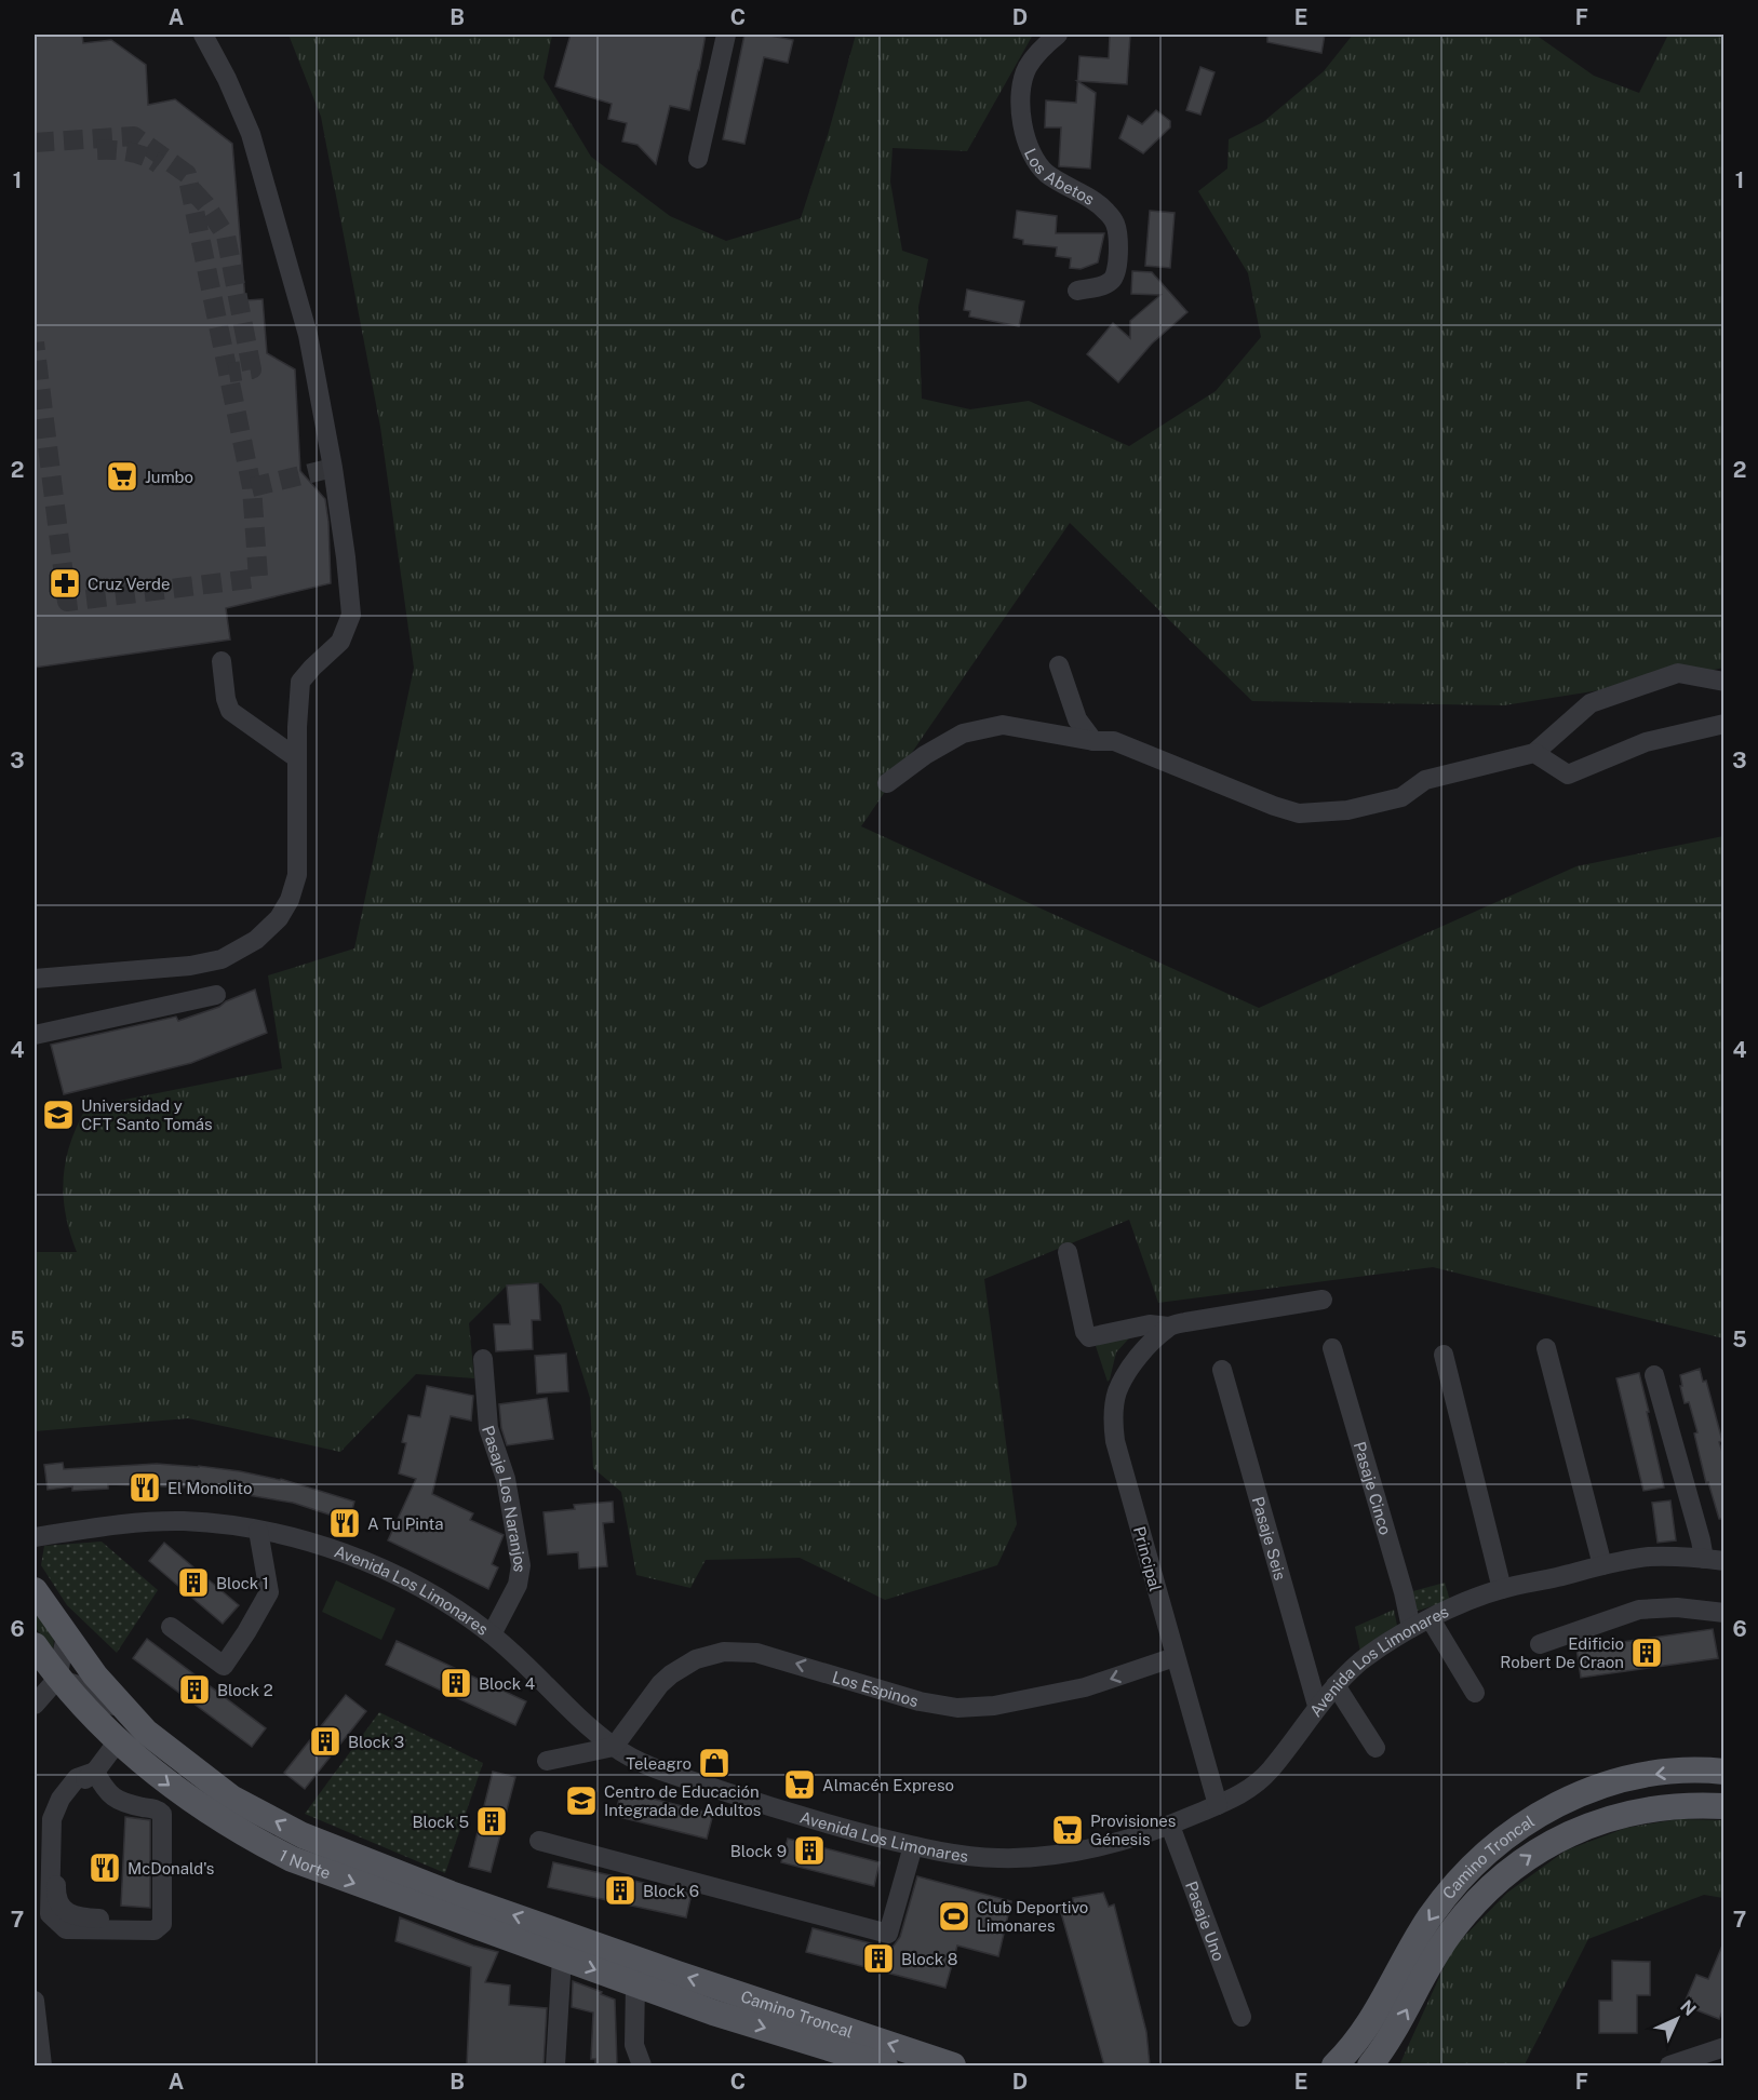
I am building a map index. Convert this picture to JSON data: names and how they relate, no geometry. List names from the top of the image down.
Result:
{
  "streets": {
    "main road": ["Camino Troncal", "1 Norte"],
    "street": [
      "Los Abetos",
      "Pasaje Cinco",
      "Pasaje Los Naranjos",
      "Pasaje Seis",
      "Principal",
      "Avenida Los Limonares",
      "Los Espinos",
      "Pasaje Uno"
    ]
  },
  "crossings": [
    ["Pasaje Cinco", "Avenida Los Limonares"],
    ["Pasaje Los Naranjos", "Avenida Los Limonares"],
    ["Pasaje Seis", "Avenida Los Limonares"],
    ["Principal", "Avenida Los Limonares"],
    ["Principal", "Los Espinos"],
    ["Avenida Los Limonares", "Los Espinos"],
    ["Avenida Los Limonares", "Pasaje Uno"],
    ["Camino Troncal", "1 Norte"]
  ],
  "one_way": ["Los Espinos"],
  "places": {
    "supermarket": ["Jumbo", "Almacén Expreso", "Provisiones Génesis"],
    "pharmacy": ["Cruz Verde"],
    "school or university": ["Universidad y CFT Santo Tomás", "Centro de Educación Integrada de Adultos"],
    "restaurant": ["El Monolito", "A Tu Pinta", "McDonald's"],
    "building": [
      "Block 1",
      "Edificio Robert De Craon",
      "Block 4",
      "Block 2",
      "Block 3",
      "Block 5",
      "Block 9",
      "Block 6",
      "Block 8"
    ],
    "shop": ["Teleagro"],
    "sports": ["Club Deportivo Limonares"]
  },
  "north": "top right",
  "grid": {
    "columns": [
      "A",
      "B",
      "C",
      "D",
      "E",
      "F"
    ],
    "rows": [
      "1",
      "2",
      "3",
      "4",
      "5",
      "6",
      "7"
    ]
  }
}
